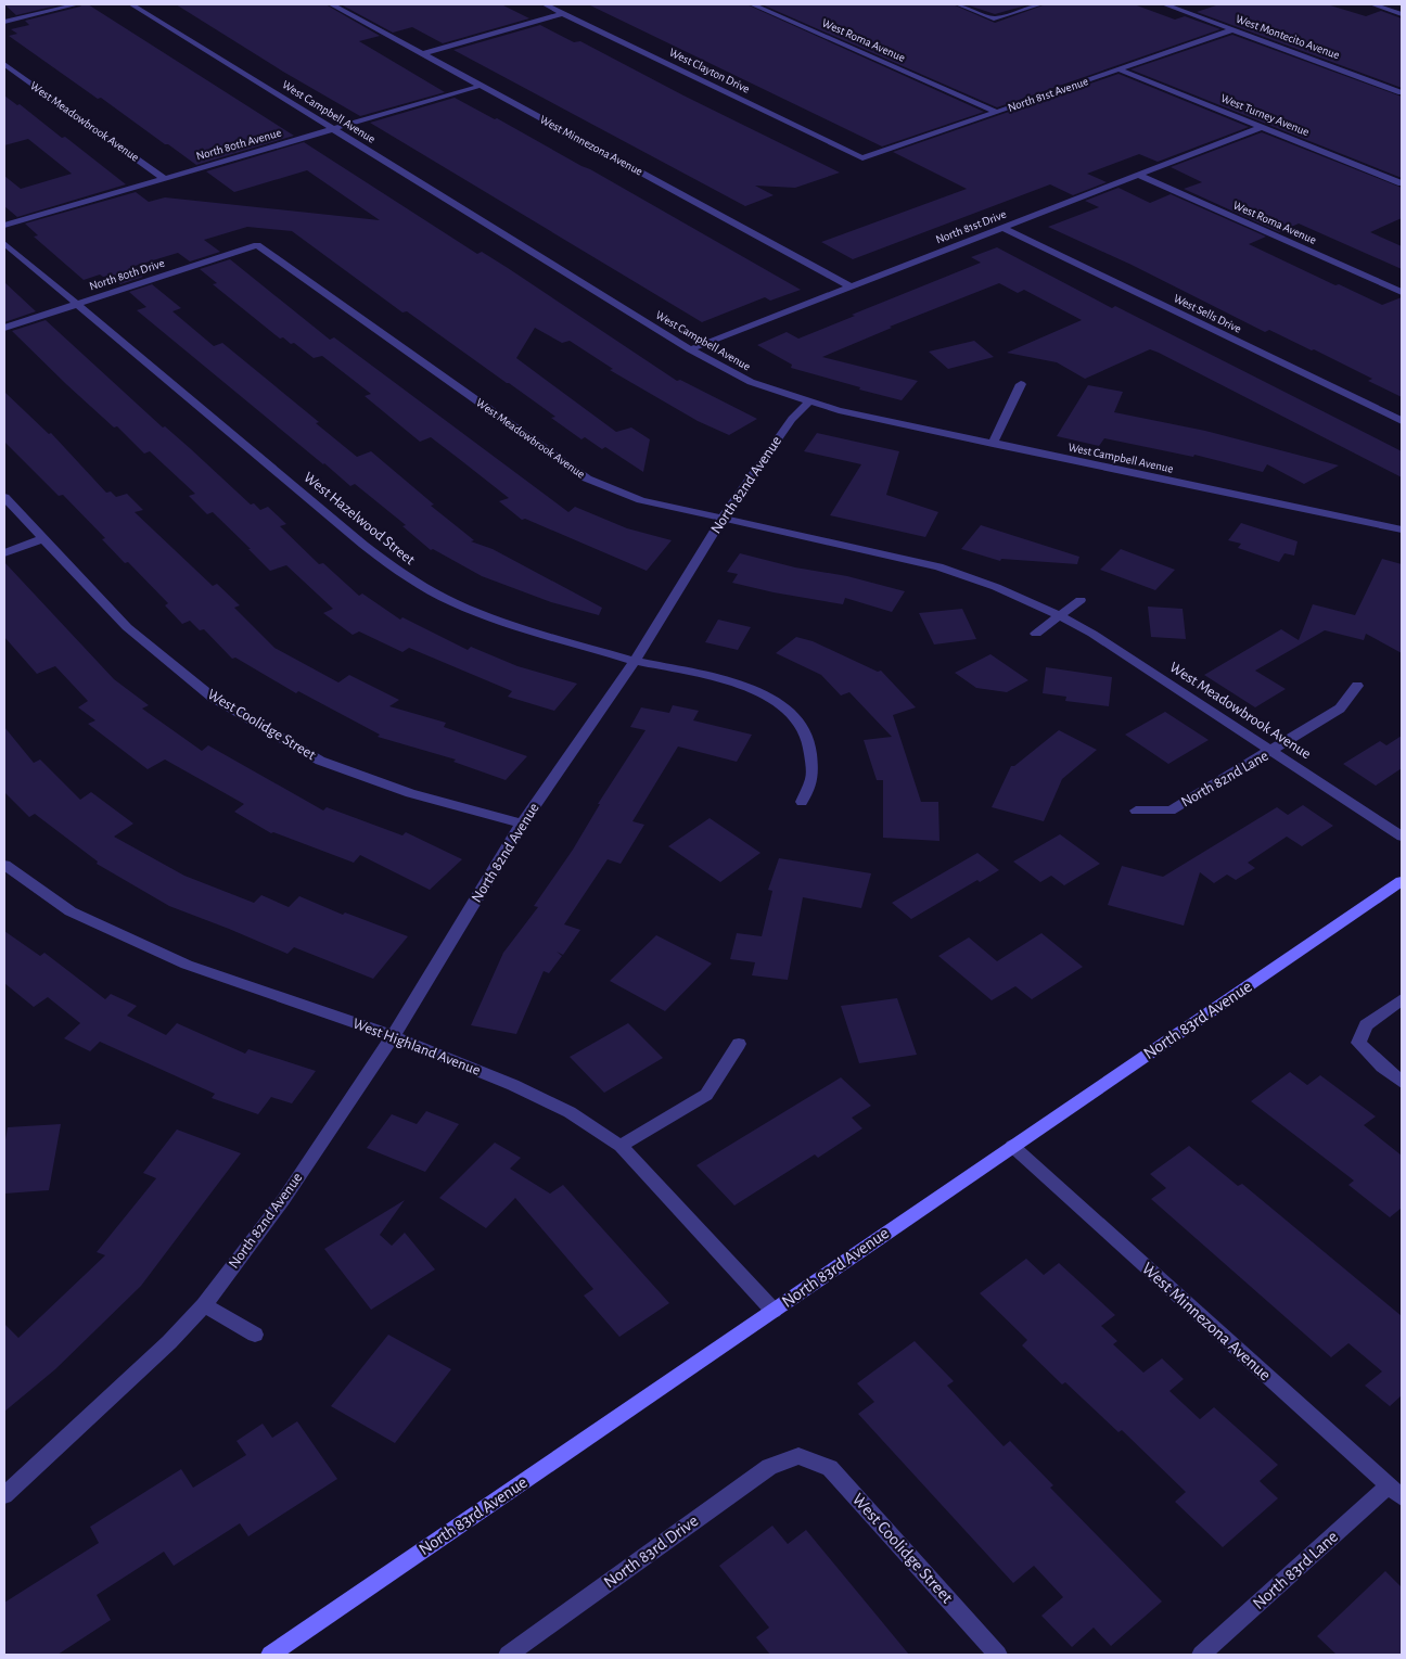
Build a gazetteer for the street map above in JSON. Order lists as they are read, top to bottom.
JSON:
{
  "streets": {
    "main road": ["North 83rd Avenue"],
    "street": [
      "West Montecito Avenue",
      "West Roma Avenue",
      "West Clayton Drive",
      "North 81st Avenue",
      "West Campbell Avenue",
      "West Turney Avenue",
      "West Meadowbrook Avenue",
      "North 80th Avenue",
      "West Minnezona Avenue",
      "North 81st Drive",
      "North 80th Drive",
      "West Sells Drive",
      "North 82nd Avenue",
      "West Hazelwood Street",
      "West Coolidge Street",
      "North 82nd Lane",
      "West Highland Avenue",
      "North 83rd Drive",
      "North 83rd Lane"
    ]
  },
  "crossings": [
    ["West Montecito Avenue", "North 81st Avenue"],
    ["West Roma Avenue", "North 81st Avenue"],
    ["West Roma Avenue", "North 81st Drive"],
    ["West Clayton Drive", "North 81st Avenue"],
    ["North 81st Avenue", "West Turney Avenue"],
    ["West Campbell Avenue", "North 80th Avenue"],
    ["West Campbell Avenue", "North 81st Drive"],
    ["West Campbell Avenue", "North 82nd Avenue"],
    ["West Turney Avenue", "North 81st Drive"],
    ["West Meadowbrook Avenue", "North 80th Avenue"],
    ["West Meadowbrook Avenue", "North 80th Drive"],
    ["West Meadowbrook Avenue", "North 82nd Avenue"],
    ["West Meadowbrook Avenue", "North 82nd Lane"],
    ["North 80th Avenue", "West Minnezona Avenue"],
    ["West Minnezona Avenue", "North 81st Drive"],
    ["West Minnezona Avenue", "North 83rd Avenue"],
    ["West Minnezona Avenue", "North 83rd Lane"],
    ["North 81st Drive", "West Sells Drive"],
    ["North 80th Drive", "West Hazelwood Street"],
    ["North 82nd Avenue", "West Hazelwood Street"],
    ["North 82nd Avenue", "West Coolidge Street"],
    ["North 82nd Avenue", "West Highland Avenue"],
    ["West Coolidge Street", "North 83rd Drive"],
    ["North 83rd Avenue", "West Highland Avenue"]
  ]
}
